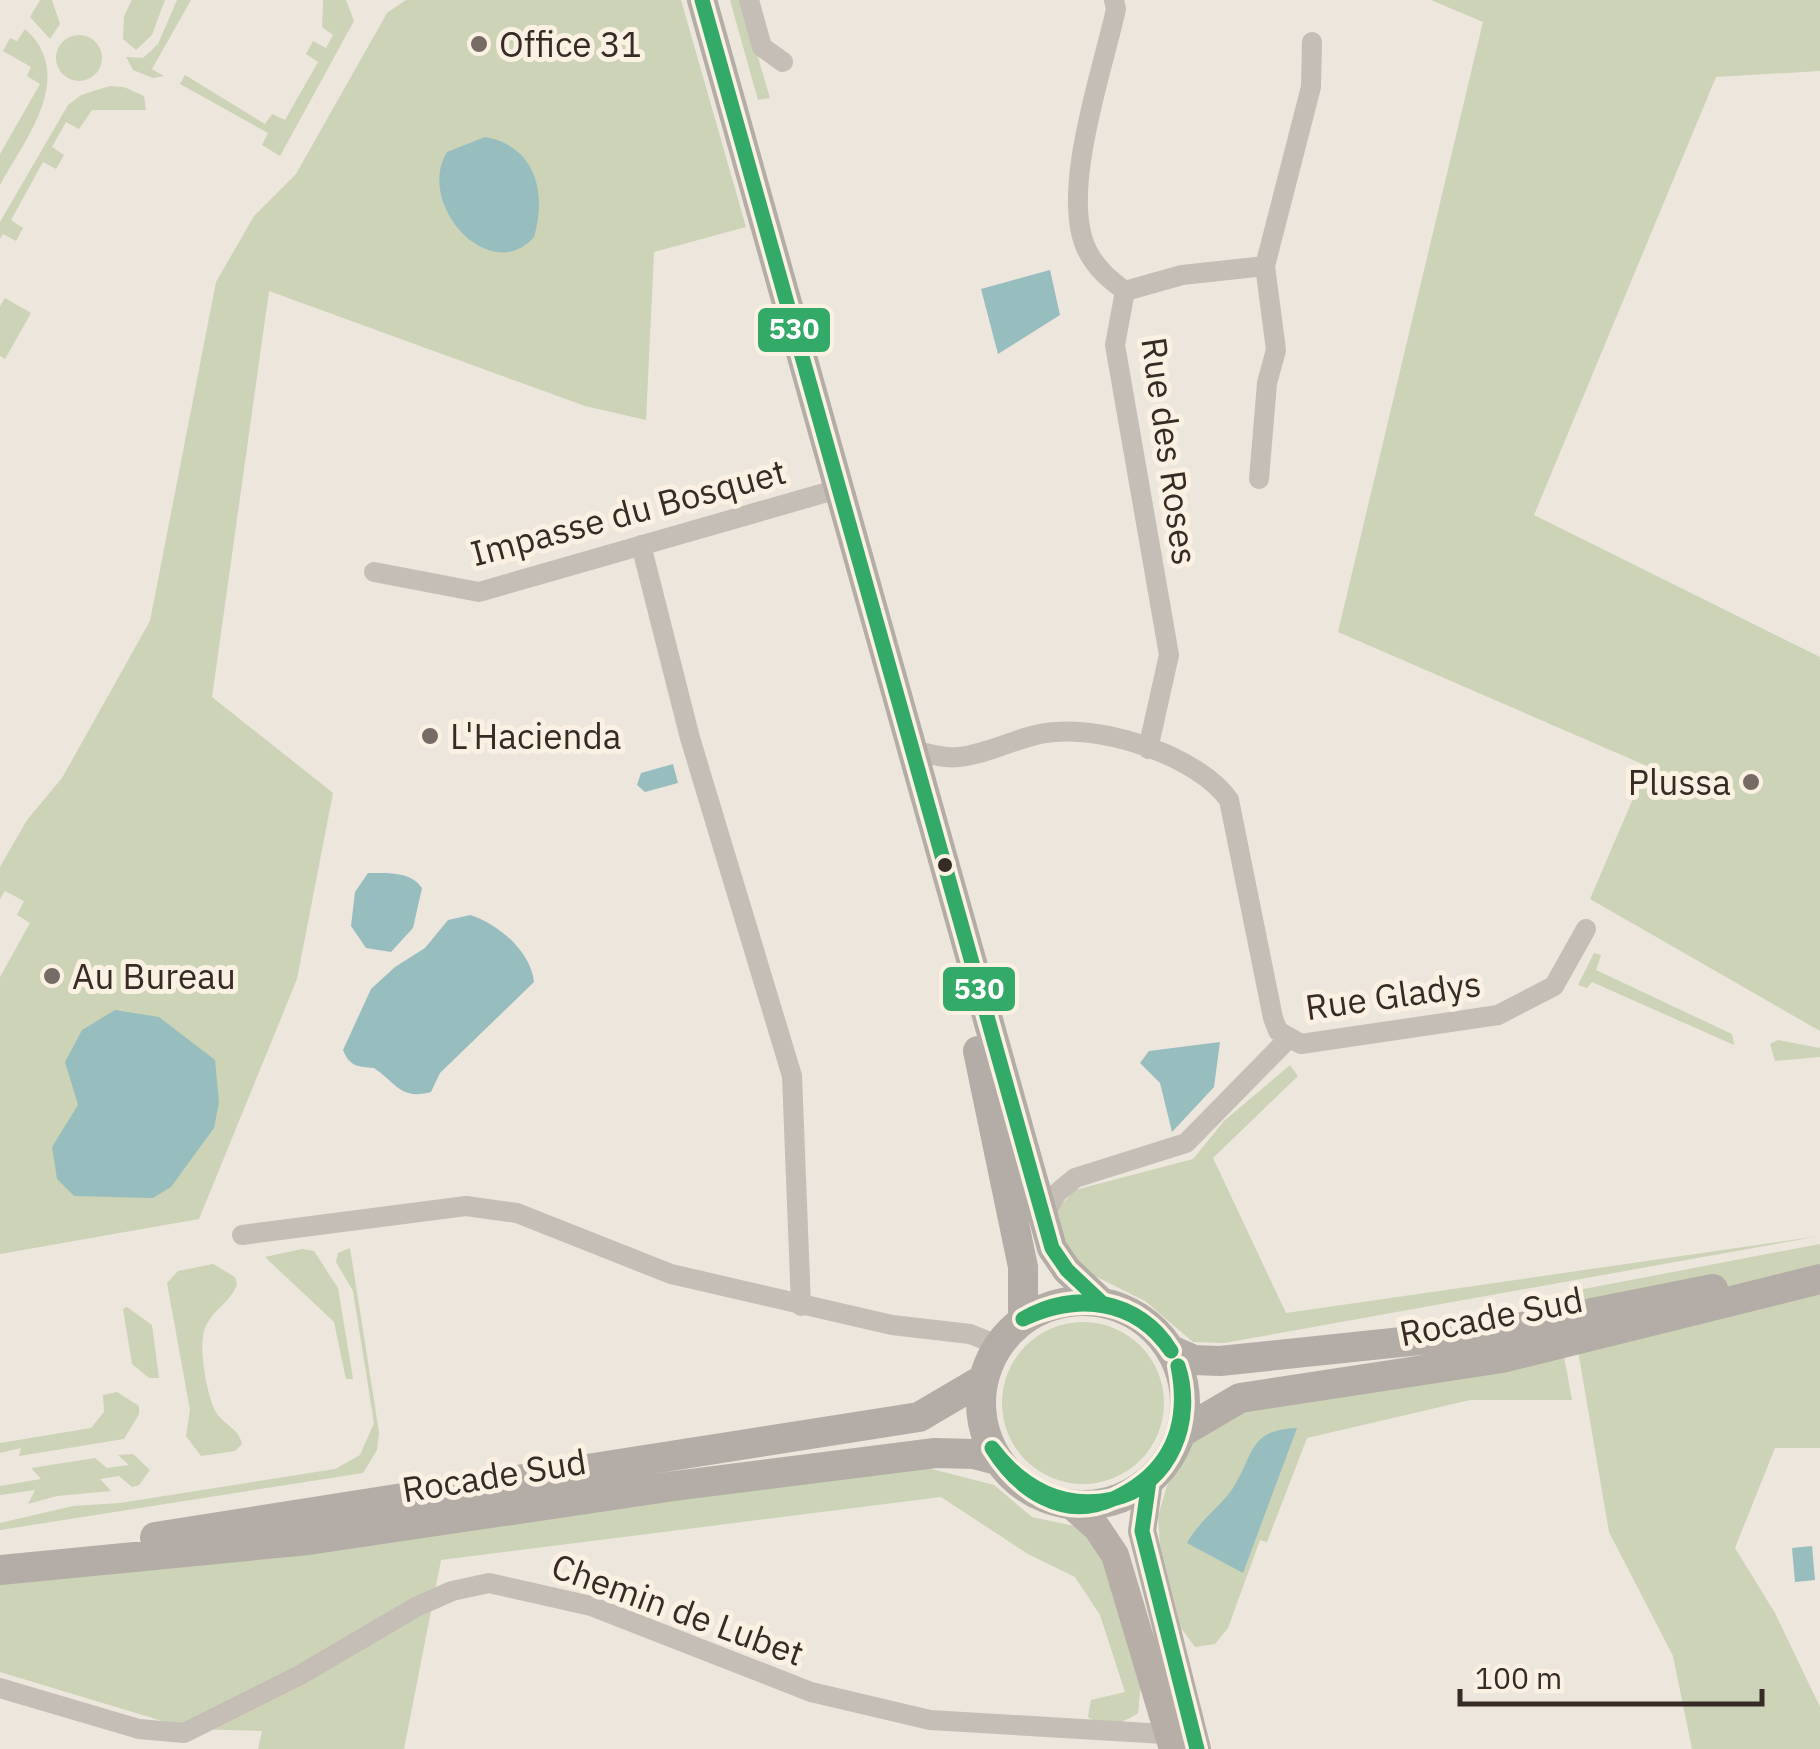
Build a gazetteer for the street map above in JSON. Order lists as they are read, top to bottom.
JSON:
{
  "streets": {
    "main road": ["Rocade Sud"],
    "street": [
      "Rue des Roses",
      "Impasse du Bosquet",
      "Rue Gladys",
      "Chemin de Lubet"
    ]
  },
  "places": [
    "Office 31",
    "L'Hacienda",
    "Plussa",
    "Au Bureau"
  ],
  "lines": ["transit line 530"],
  "scale_bar": "100 m"
}
